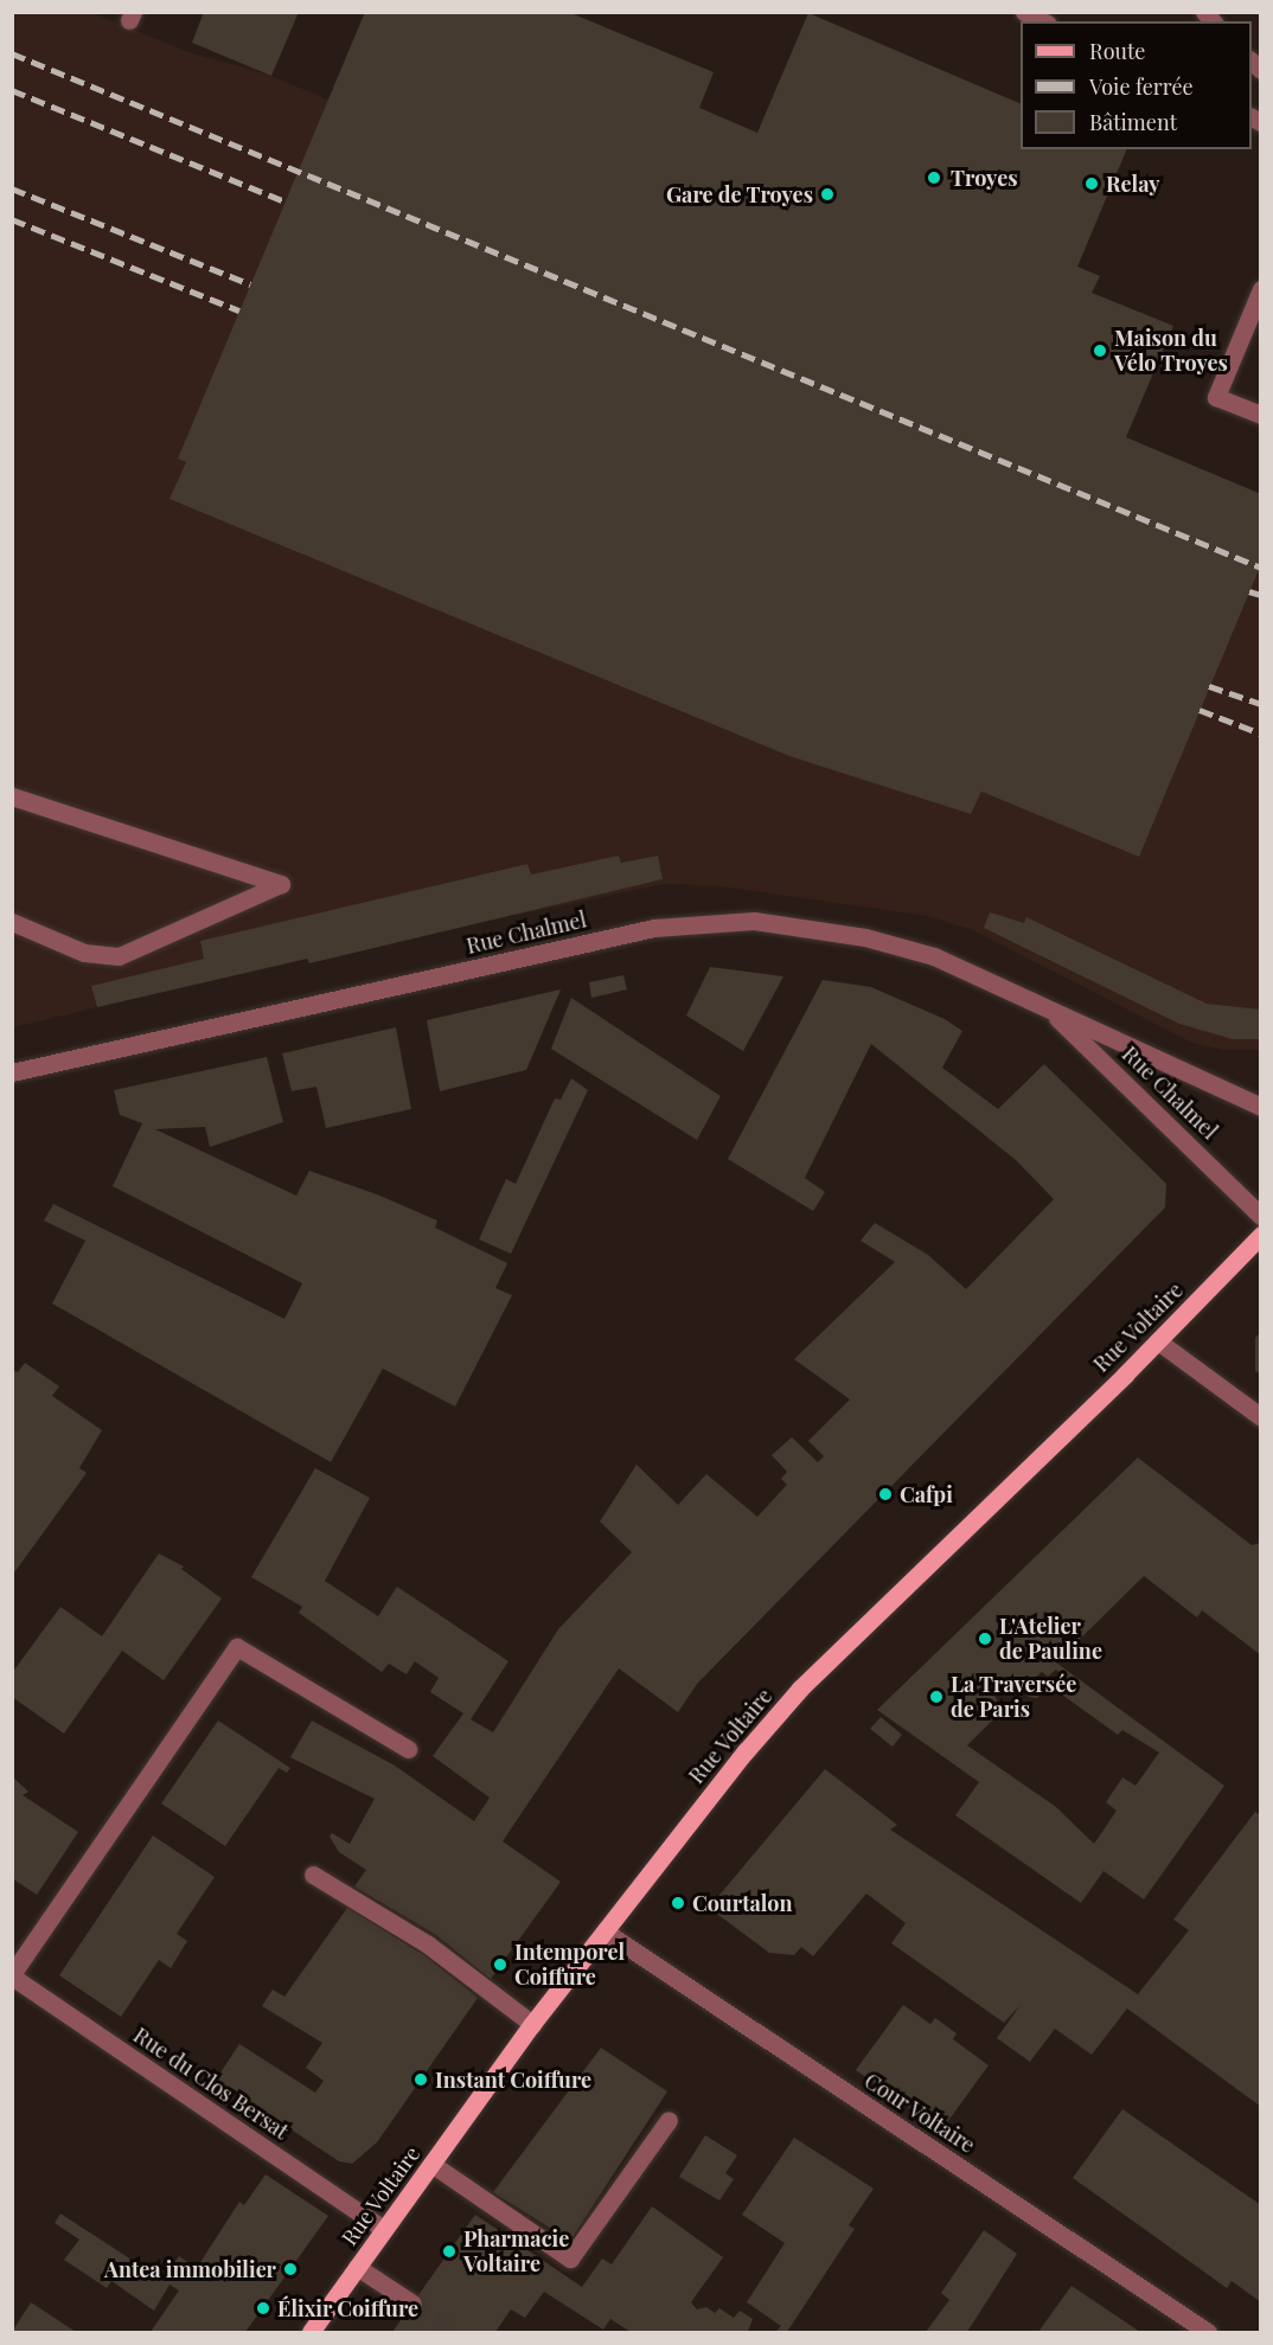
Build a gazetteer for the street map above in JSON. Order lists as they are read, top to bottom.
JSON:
{
  "streets": {
    "main road": ["Rue Voltaire"],
    "street": ["Rue Chalmel", "Rue du Clos Bersat", "Cour Voltaire"]
  },
  "crossings": [
    ["Rue Voltaire", "Rue du Clos Bersat"],
    ["Rue Voltaire", "Cour Voltaire"]
  ],
  "places": [
    "Troyes",
    "Relay",
    "Gare de Troyes",
    "Maison du Vélo Troyes",
    "Cafpi",
    "L'Atelier de Pauline",
    "La Traversée de Paris",
    "Courtalon",
    "Intemporel Coiffure",
    "Instant Coiffure",
    "Pharmacie Voltaire",
    "Antea immobilier",
    "Élixir Coiffure"
  ],
  "legend": ["Route", "Voie ferrée", "Bâtiment"]
}
